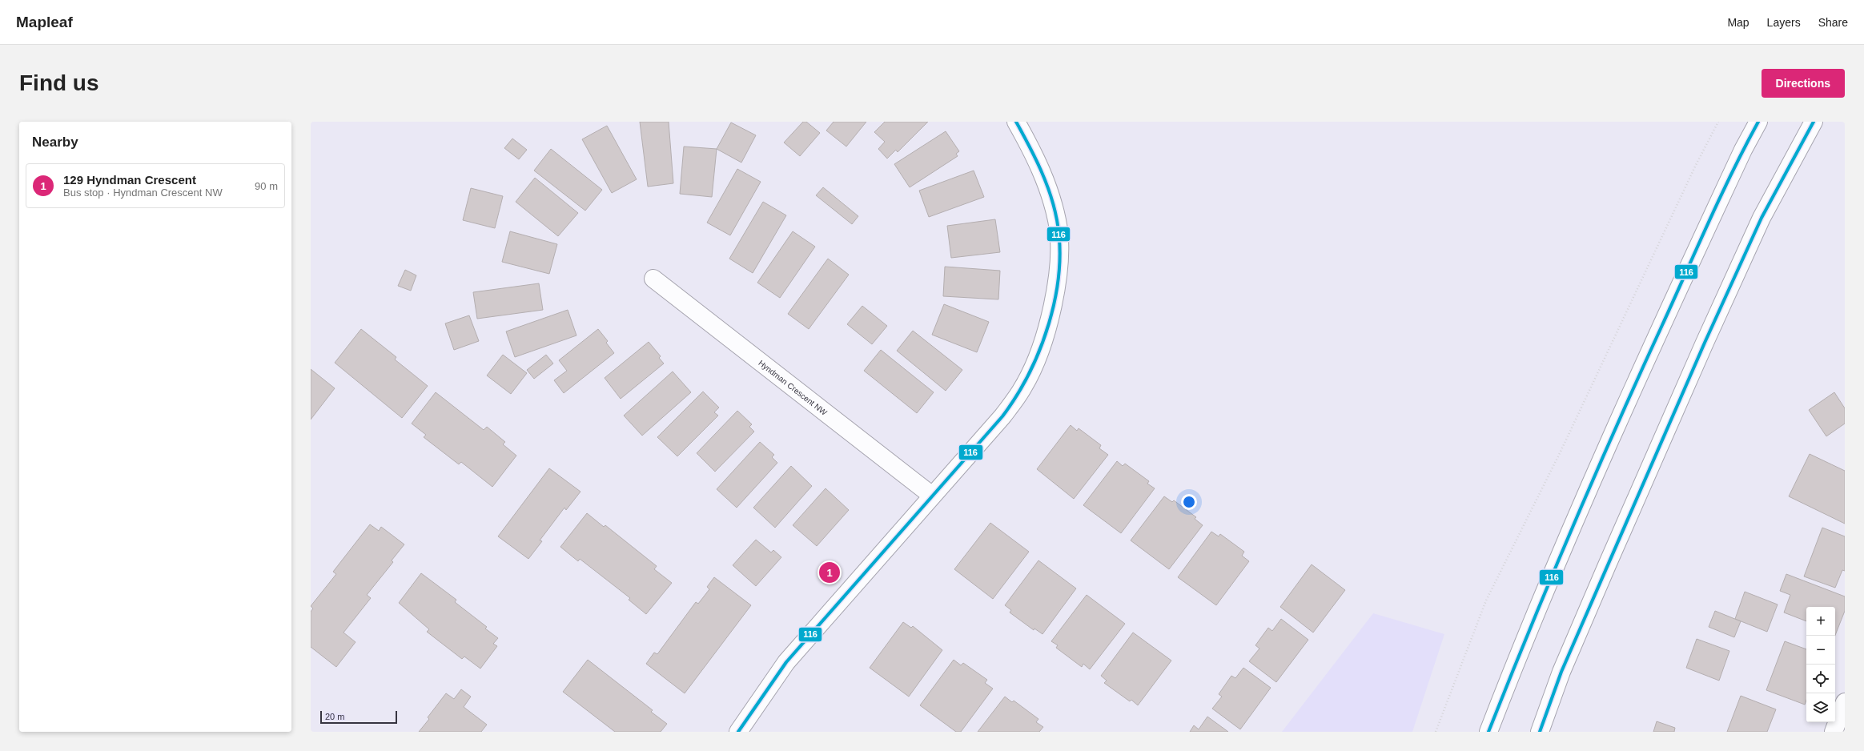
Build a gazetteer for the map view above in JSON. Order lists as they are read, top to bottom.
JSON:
{
  "streets": {
    "main road": ["Hyndman Crescent NW"]
  },
  "lines": ["transit line 116"],
  "scale_bar": "20 m",
  "page": {
    "header": "Mapleaf",
    "nav": ["Map", "Layers", "Share"],
    "buttons": "Directions",
    "title": "Find us",
    "heading": "Nearby",
    "list": [
      {
        "mark": "1",
        "name": "129 Hyndman Crescent",
        "note": "Bus stop · Hyndman Crescent NW",
        "value": "90 m"
      }
    ],
    "pins": "1",
    "map_buttons": ["+", "−"],
    "scale": "20 m"
  }
}
